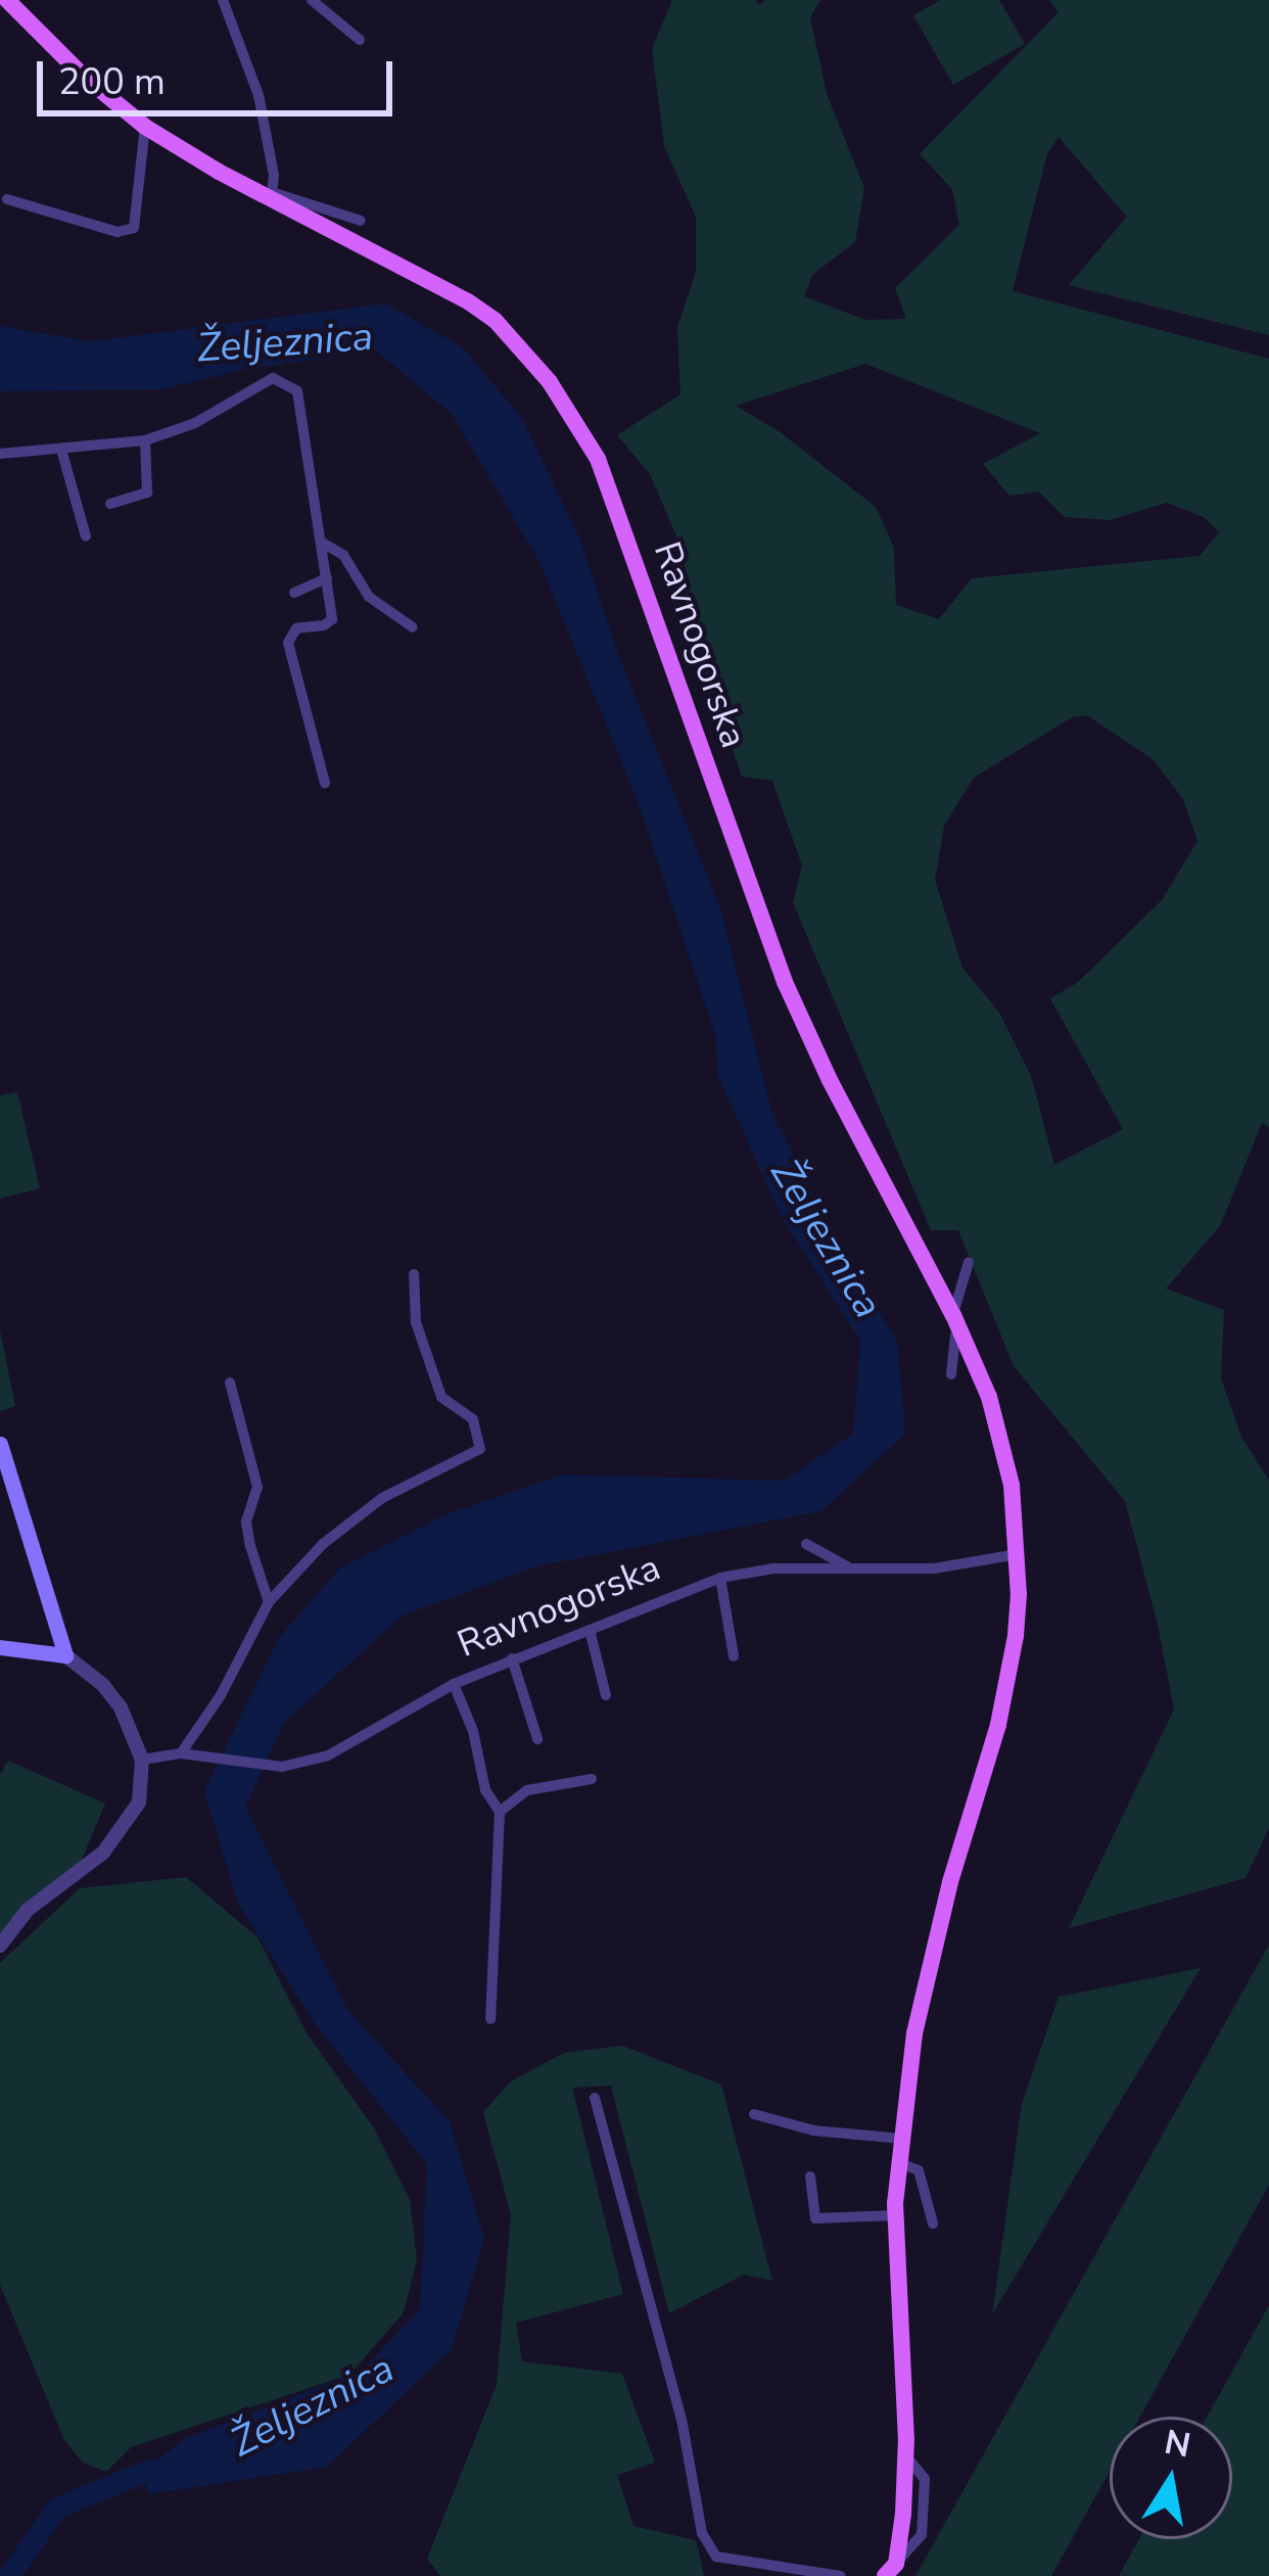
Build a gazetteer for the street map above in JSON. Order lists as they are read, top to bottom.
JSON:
{
  "streets": {
    "main road": ["Ravnogorska"]
  },
  "water": ["Željeznica"],
  "scale_bar": "200 m",
  "north": "top"
}
